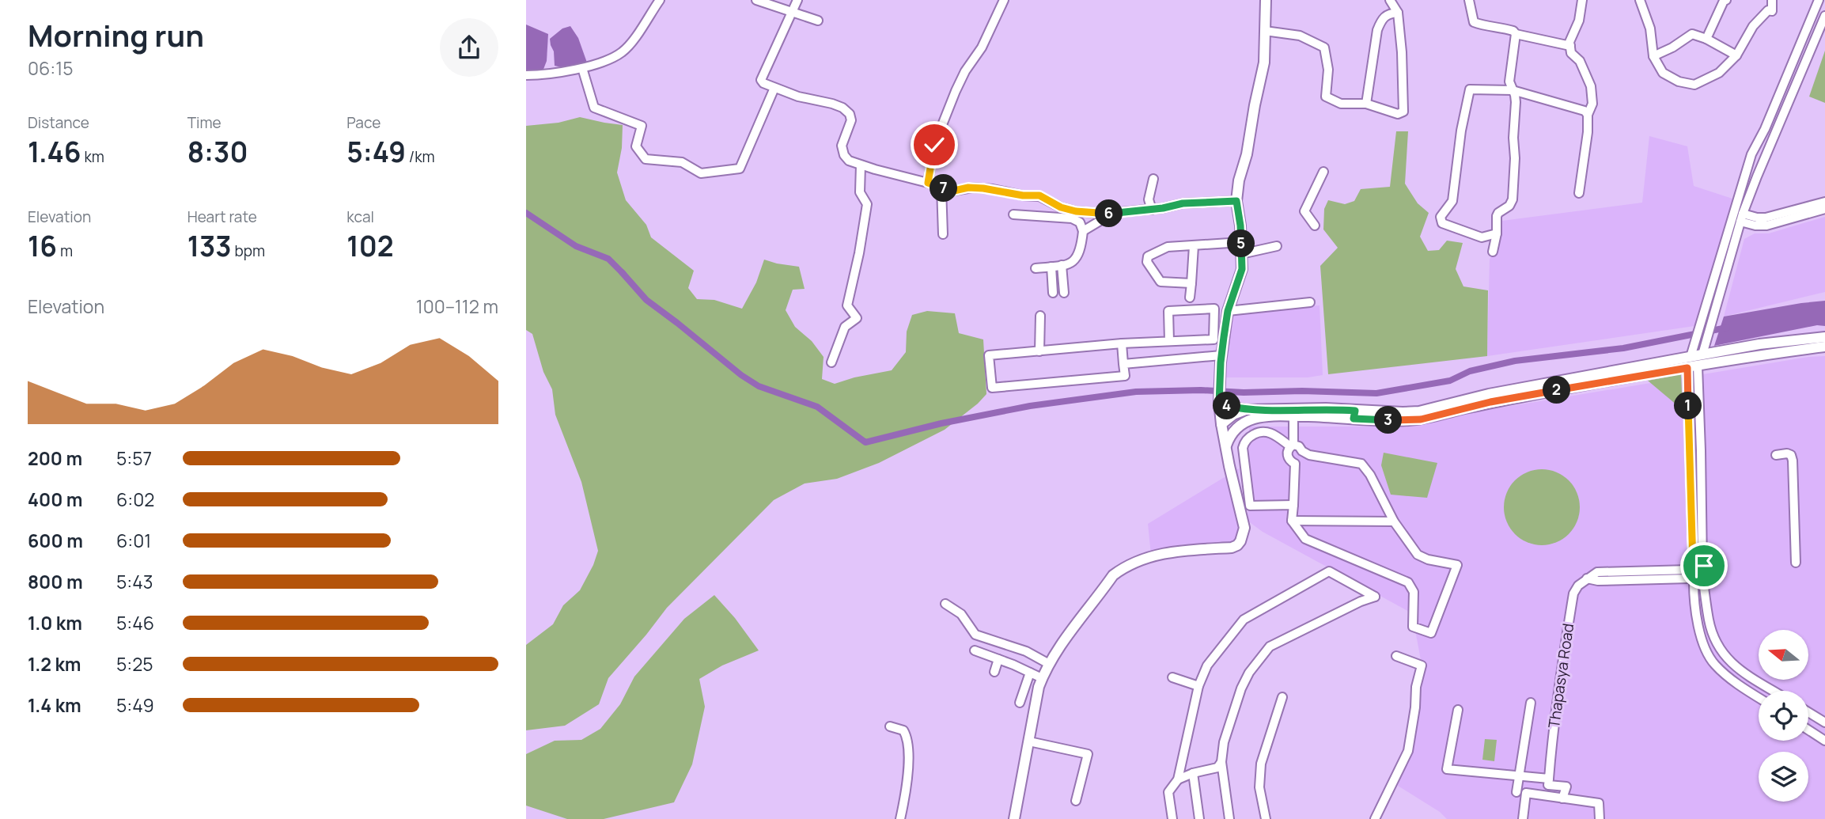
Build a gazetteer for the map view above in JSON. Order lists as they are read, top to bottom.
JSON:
{
  "streets": {
    "street": ["Thapasya Road"]
  },
  "north": "left",
  "page": {
    "heading": ["Morning run", "06:15"],
    "stats": [
      ["Distance", "1.46 km"],
      ["Time", "8:30"],
      ["Pace", "5:49 /km"],
      ["Elevation", "16 m"],
      ["Heart rate", "133 bpm"],
      ["kcal", "102"]
    ],
    "pins": [
      "7",
      "6",
      "5",
      "2",
      "1",
      "4",
      "3"
    ],
    "chart": ["Elevation", "100–112 m"],
    "list": [
      {
        "name": "200 m",
        "note": "5:57"
      },
      {
        "name": "400 m",
        "note": "6:02"
      },
      {
        "name": "600 m",
        "note": "6:01"
      },
      {
        "name": "800 m",
        "note": "5:43"
      },
      {
        "name": "1.0 km",
        "note": "5:46"
      },
      {
        "name": "1.2 km",
        "note": "5:25"
      },
      {
        "name": "1.4 km",
        "note": "5:49"
      }
    ]
  }
}
